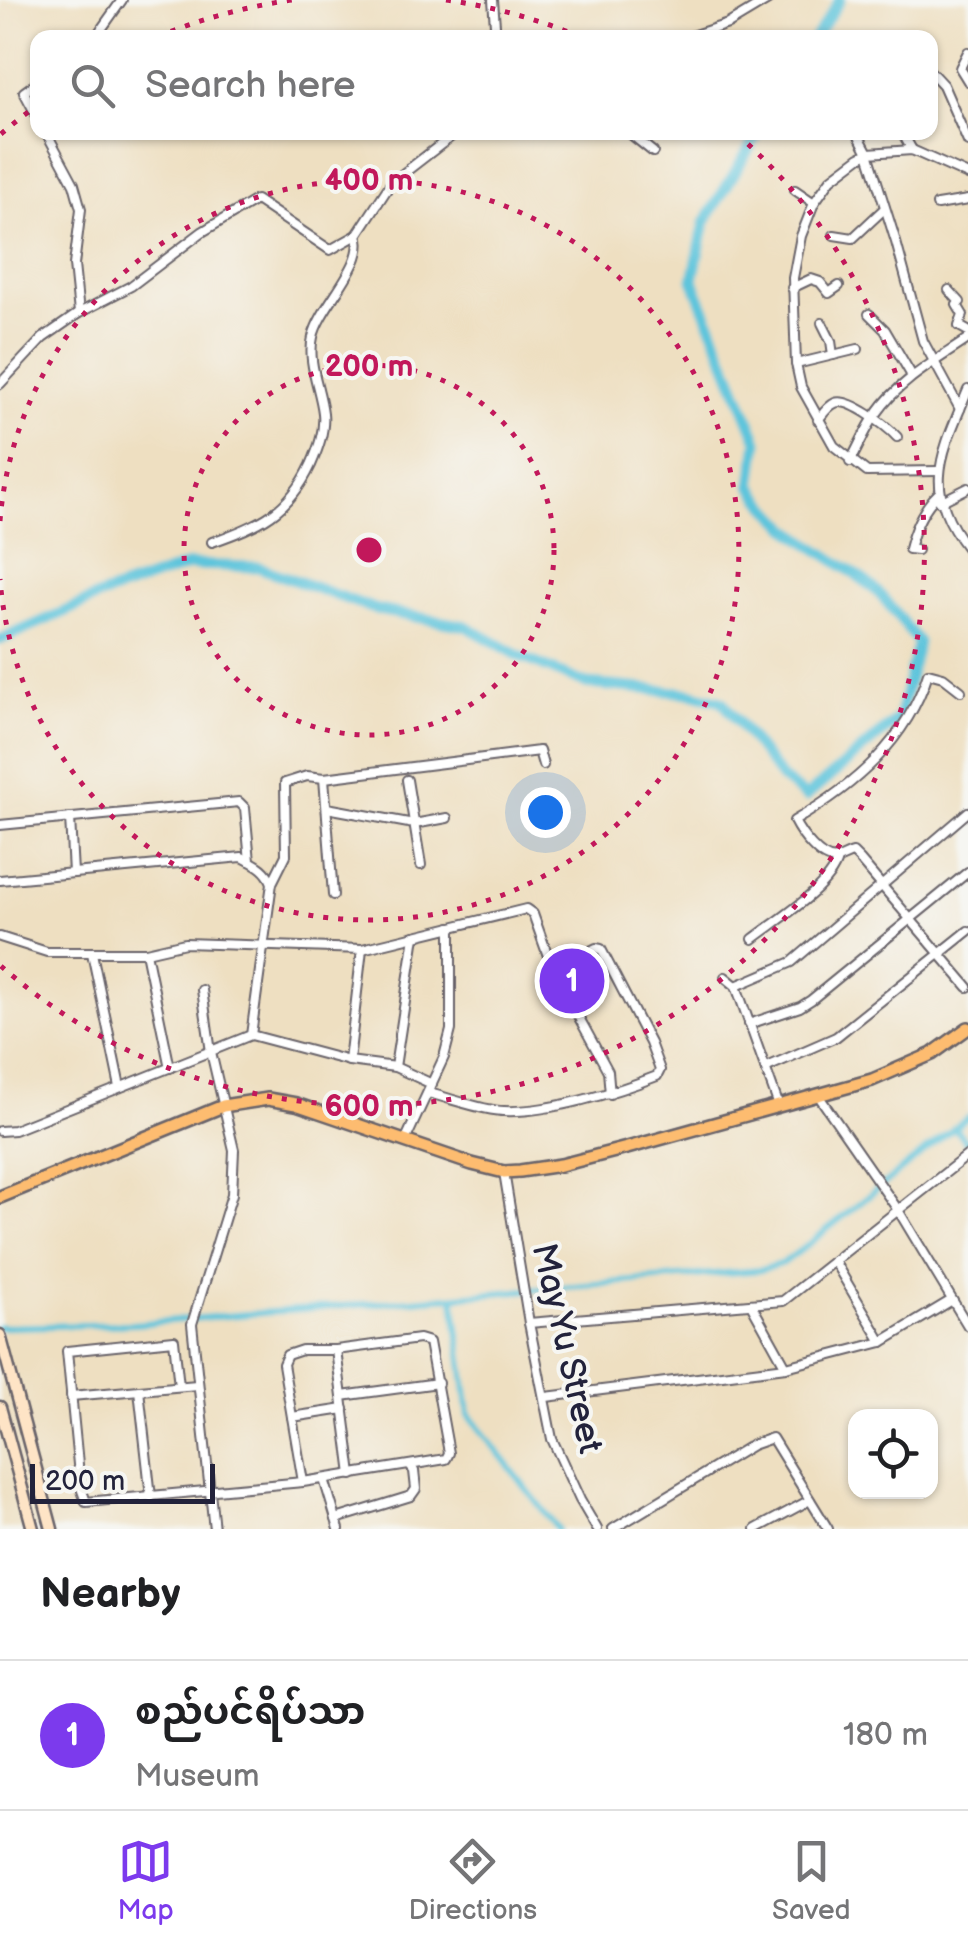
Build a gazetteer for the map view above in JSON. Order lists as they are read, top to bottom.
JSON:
{
  "streets": {
    "street": ["May Yu Street"]
  },
  "scale_bar": "200 m",
  "page": {
    "search": "Search here",
    "pins": "1",
    "scale": "200 m",
    "heading": "Nearby",
    "list": [
      {
        "mark": "1",
        "name": "စည်ပင်ရိပ်သာ",
        "note": "Museum",
        "value": "180 m"
      }
    ],
    "nav": ["Map", "Directions", "Saved"]
  },
  "rings": ["400 m", "200 m", "600 m"]
}
